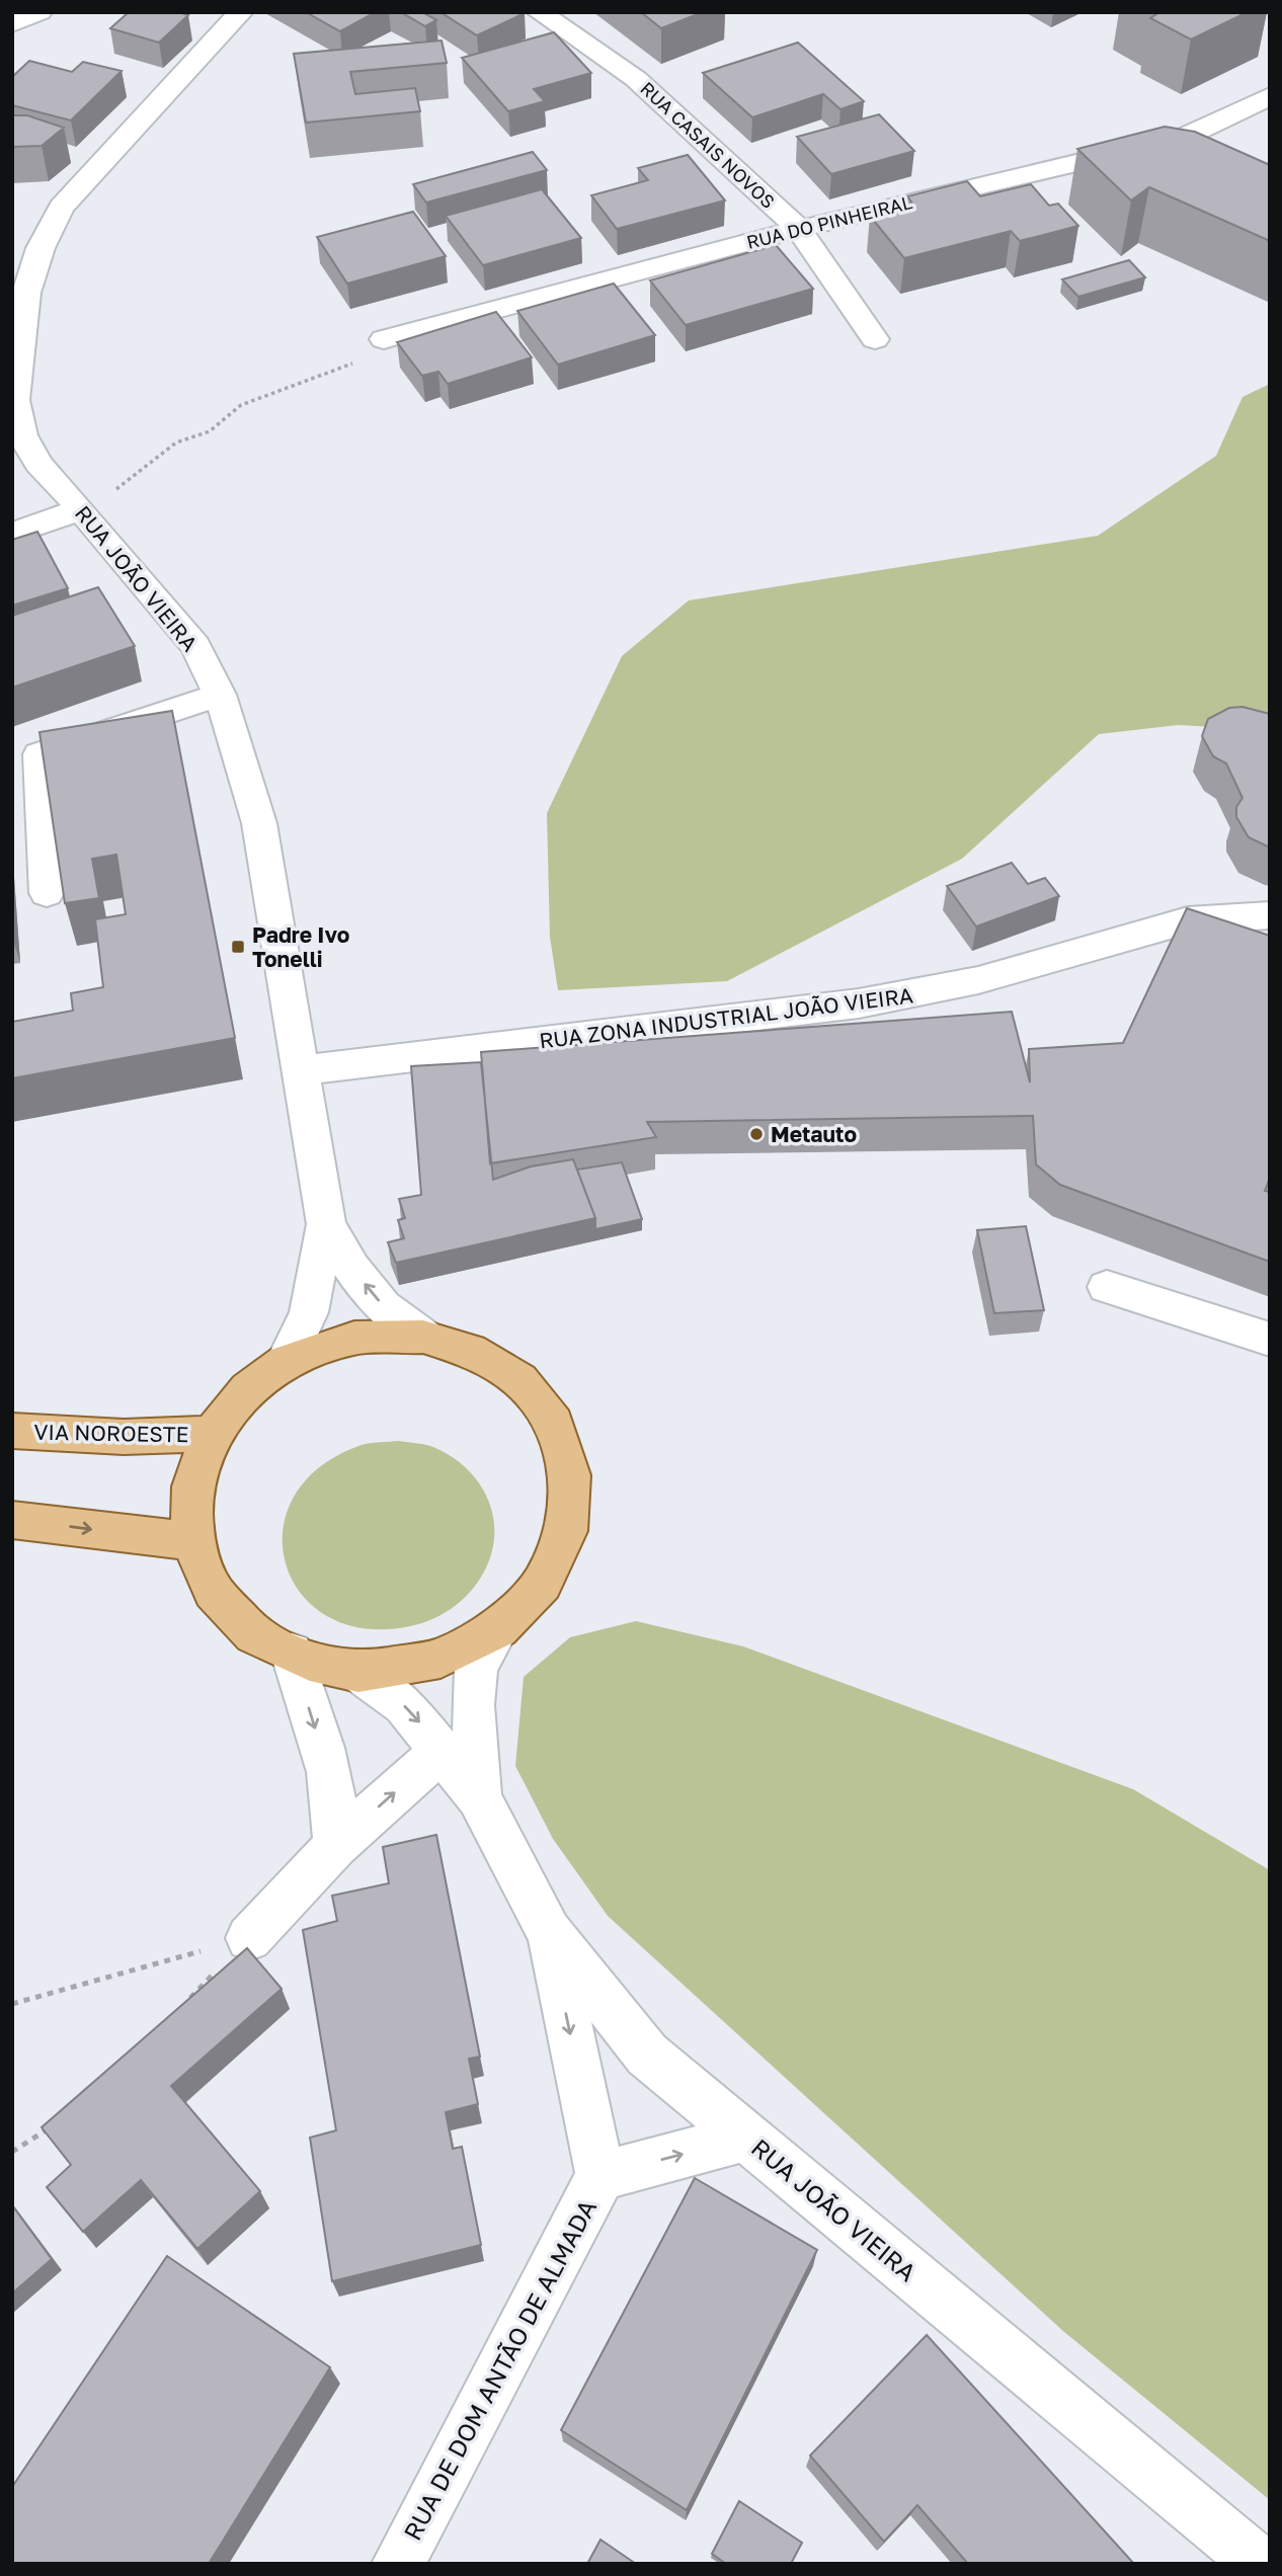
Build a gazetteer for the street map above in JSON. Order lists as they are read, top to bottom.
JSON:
{
  "streets": {
    "main road": ["VIA NOROESTE"],
    "street": [
      "RUA CASAIS NOVOS",
      "RUA DO PINHEIRAL",
      "RUA JOÃO VIEIRA",
      "RUA ZONA INDUSTRIAL JOÃO VIEIRA",
      "RUA DE DOM ANTÃO DE ALMADA"
    ]
  },
  "crossings": [
    ["RUA CASAIS NOVOS", "RUA DO PINHEIRAL"],
    ["RUA JOÃO VIEIRA", "RUA ZONA INDUSTRIAL JOÃO VIEIRA"]
  ],
  "places": {
    "transit": ["Padre Ivo Tonelli"],
    "other": ["Metauto"]
  }
}
